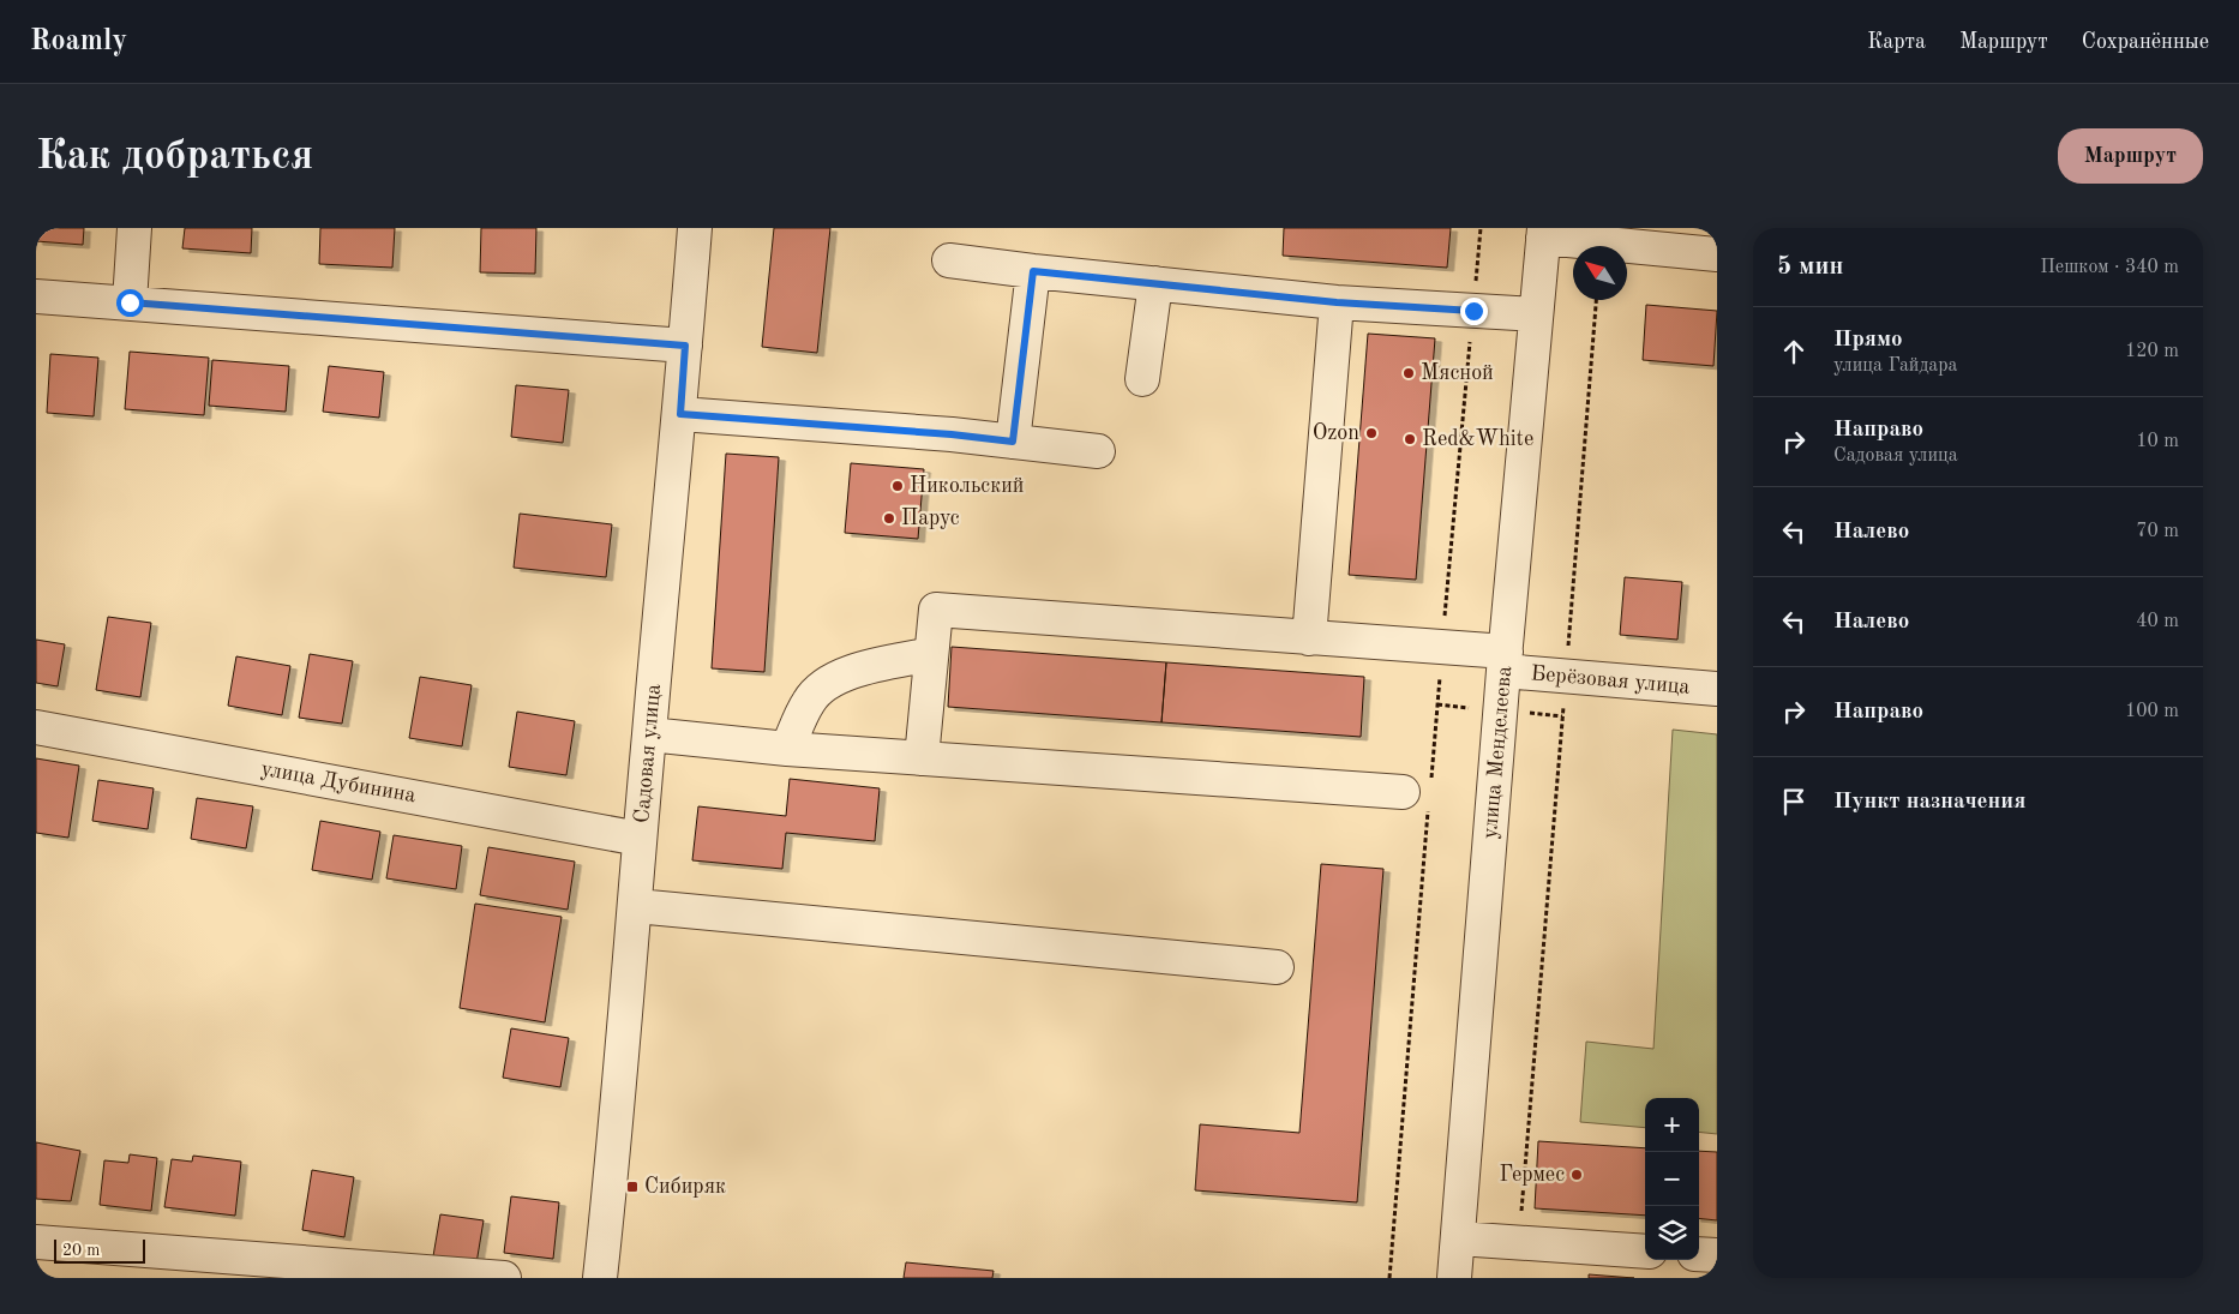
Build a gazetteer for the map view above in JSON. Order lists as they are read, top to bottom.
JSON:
{
  "streets": {
    "street": [
      "Берёзовая улица",
      "улица Менделеева",
      "Садовая улица",
      "улица Дубинина"
    ]
  },
  "crossings": [
    ["Берёзовая улица", "улица Менделеева"],
    ["Садовая улица", "улица Дубинина"]
  ],
  "places": {
    "other": [
      "Мясной",
      "Ozon",
      "Red&White",
      "Никольский",
      "Парус",
      "Гермес"
    ],
    "transit": ["Сибиряк"]
  },
  "scale_bar": "20 m",
  "north": "top left",
  "page": {
    "header": "Roamly",
    "nav": ["Карта", "Маршрут", "Сохранённые"],
    "buttons": "Маршрут",
    "title": "Как добраться",
    "heading": ["5 мин", "Пешком · 340 m"],
    "list": [
      ["Прямо", "улица Гайдара", "120 m"],
      ["Направо", "Садовая улица", "10 m"],
      ["Налево", "70 m"],
      ["Налево", "40 m"],
      ["Направо", "100 m"],
      "Пункт назначения"
    ],
    "map_buttons": ["+", "−"],
    "scale": "20 m"
  }
}
